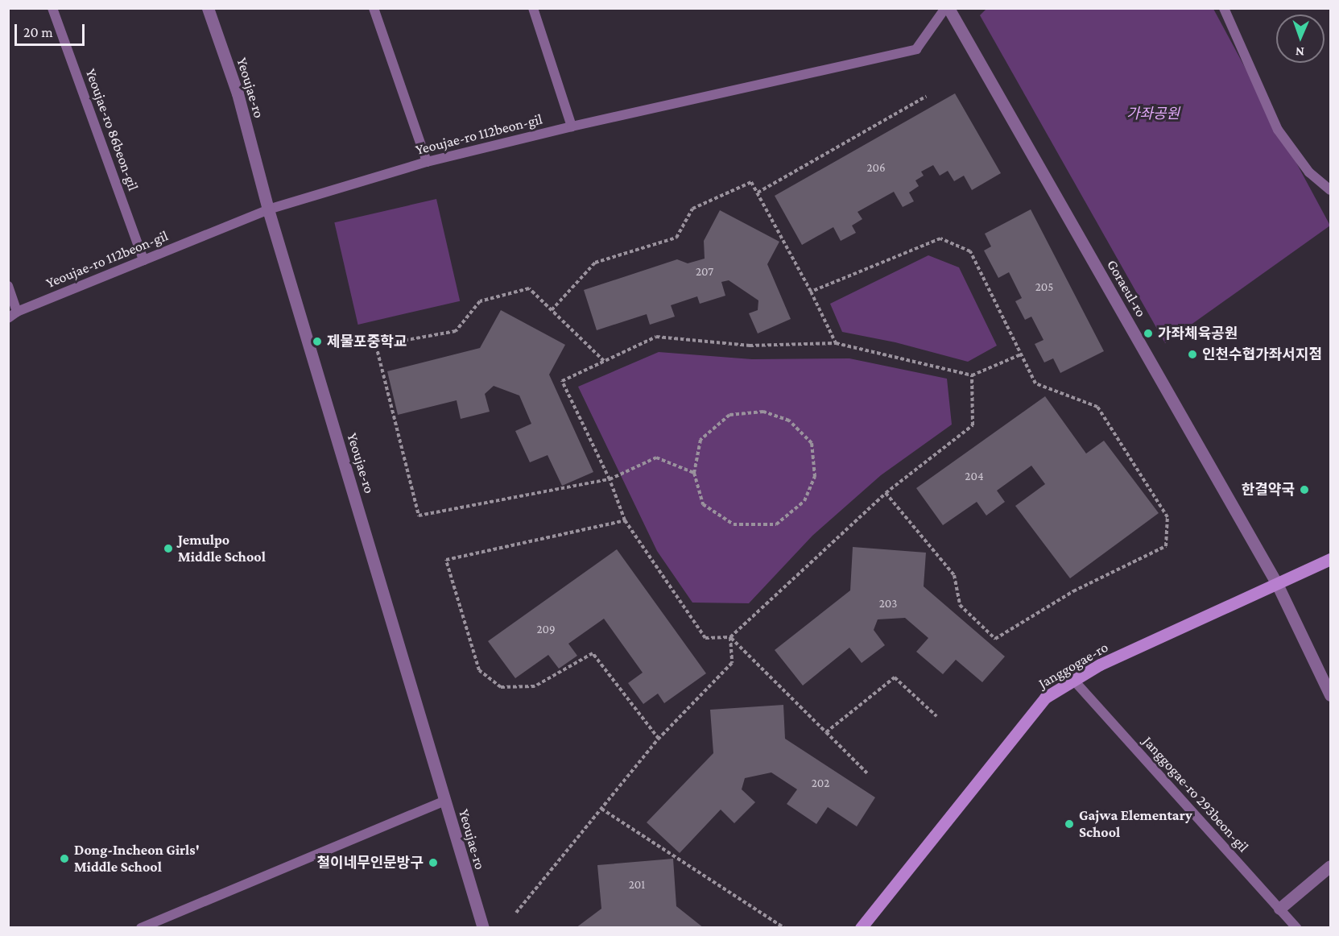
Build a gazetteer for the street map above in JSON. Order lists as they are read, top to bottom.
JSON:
{
  "streets": {
    "main road": ["Janggogae-ro"],
    "street": ["Yeoujae-ro", "Goraeul-ro"],
    "lane": ["Yeoujae-ro 86beon-gil", "Yeoujae-ro 112beon-gil", "Janggogae-ro 293beon-gil"]
  },
  "crossings": [
    ["Yeoujae-ro", "Yeoujae-ro 112beon-gil"],
    ["Yeoujae-ro 86beon-gil", "Yeoujae-ro 112beon-gil"],
    ["Yeoujae-ro 112beon-gil", "Goraeul-ro"],
    ["Goraeul-ro", "Janggogae-ro"],
    ["Janggogae-ro", "Janggogae-ro 293beon-gil"]
  ],
  "parks": ["가좌공원"],
  "places": [
    "가좌체육공원",
    "제물포중학교",
    "인천수협가좌서지점",
    "한결약국",
    "Jemulpo Middle School",
    "Gajwa Elementary School",
    "Dong-Incheon Girls' Middle School",
    "철이네무인문방구"
  ],
  "house_numbers": [
    "206",
    "207",
    "205",
    "204",
    "203",
    "209",
    "202",
    "201"
  ],
  "scale_bar": "20 m",
  "north": "bottom"
}
